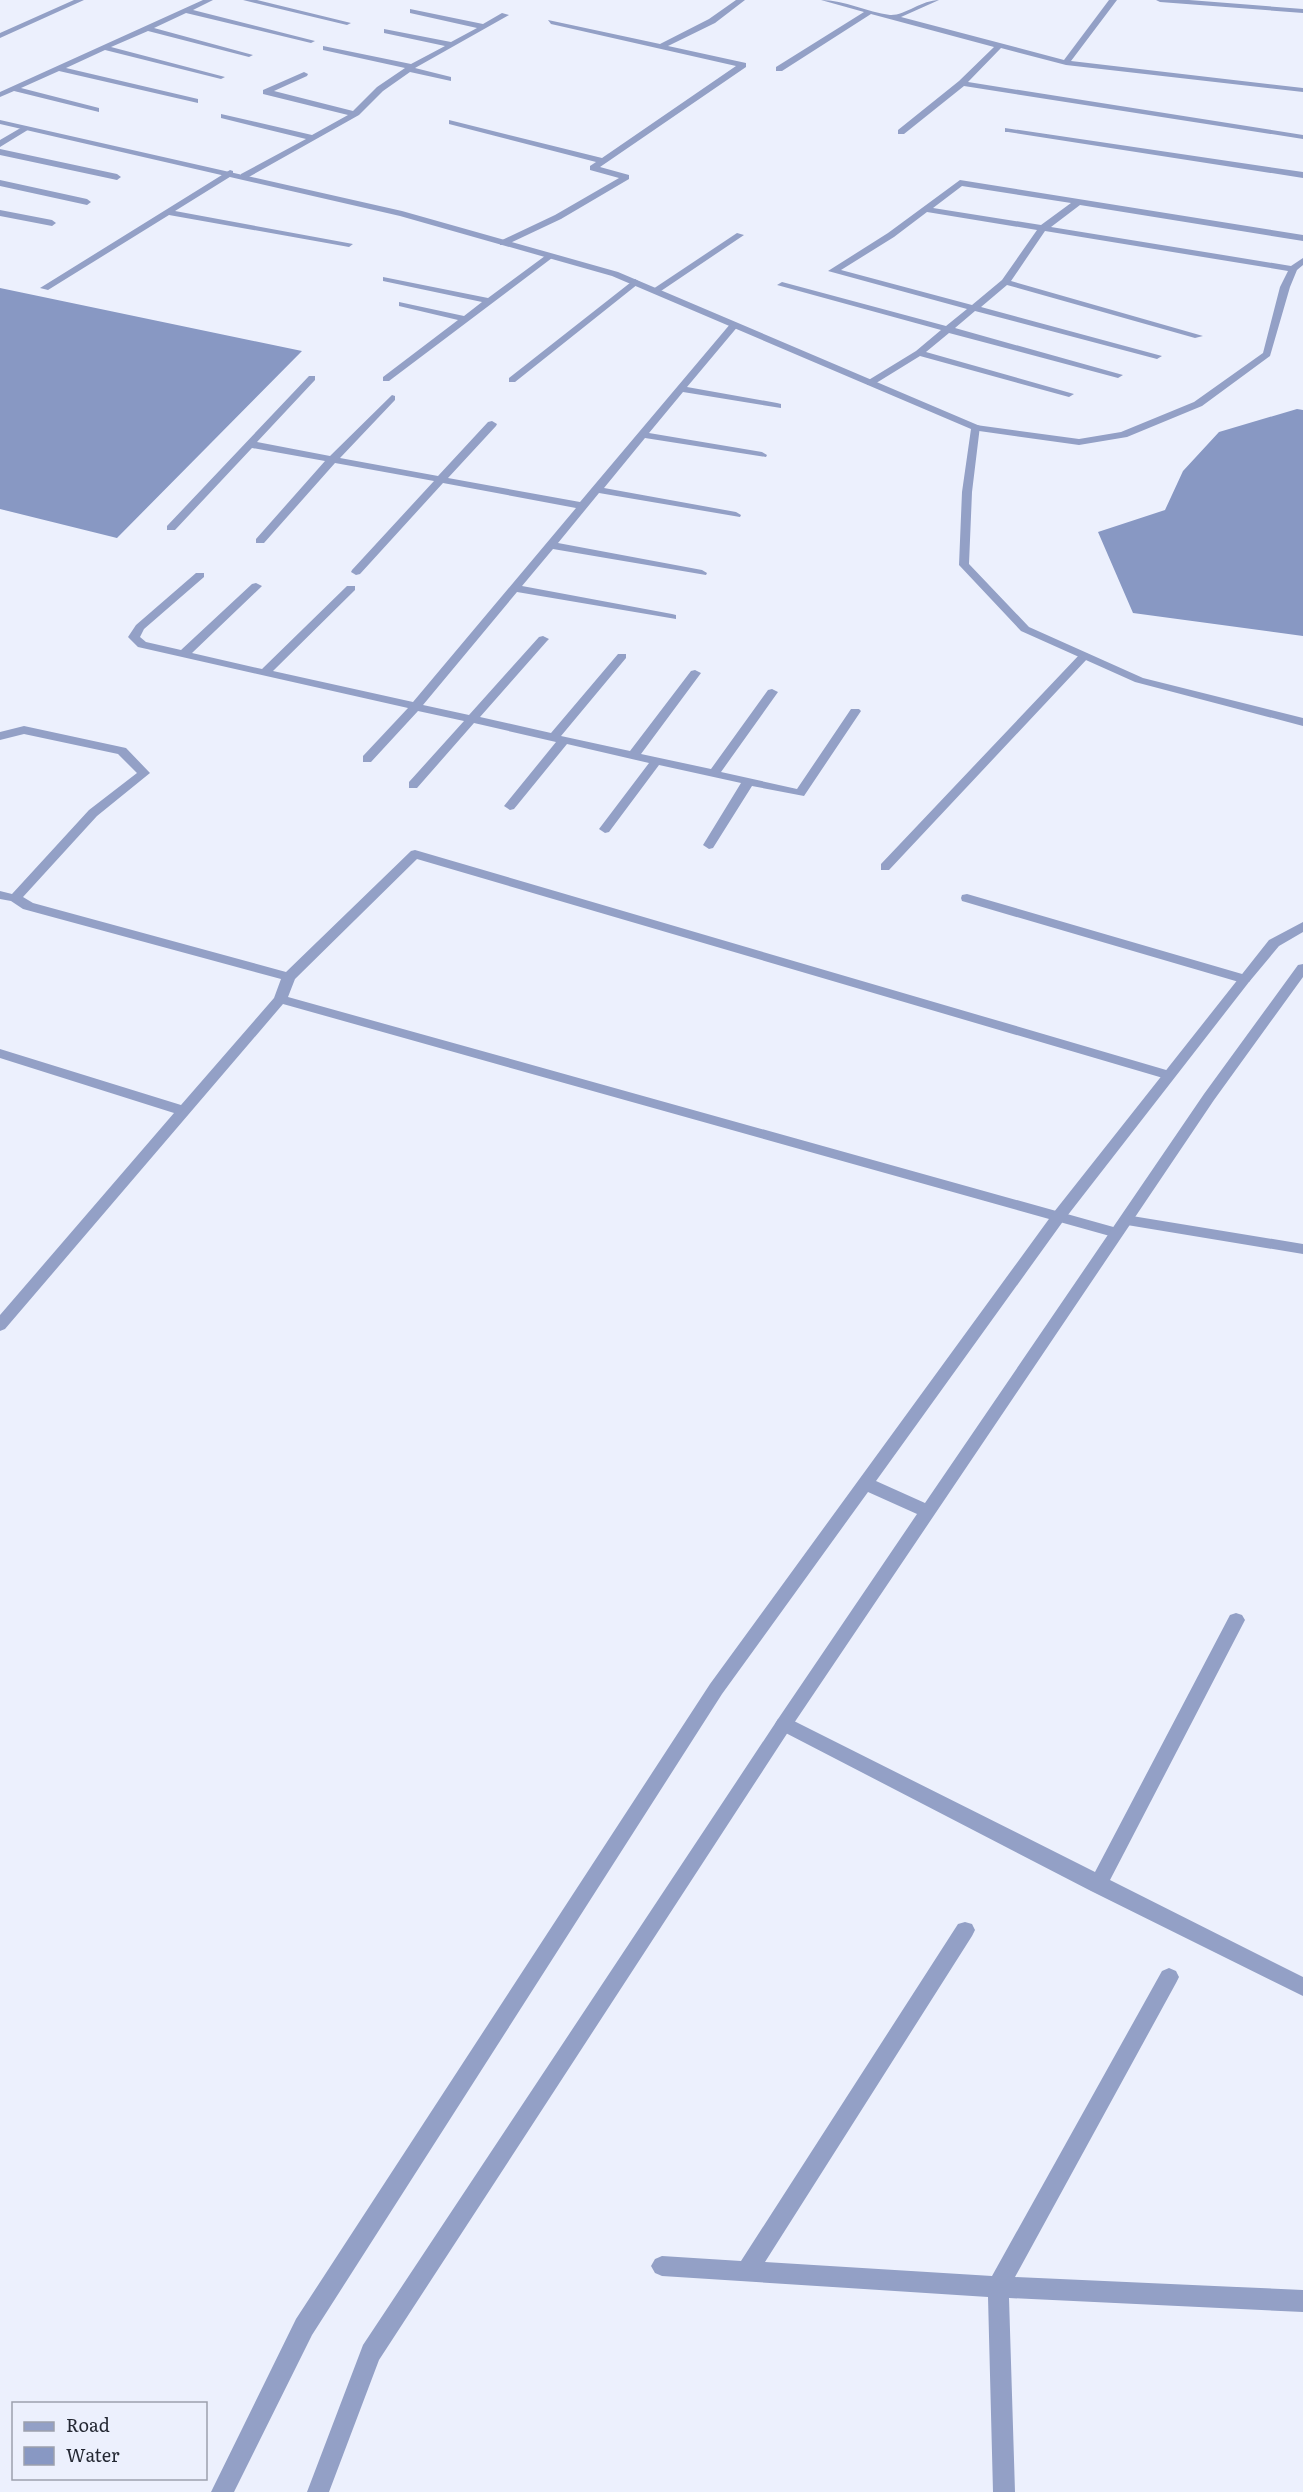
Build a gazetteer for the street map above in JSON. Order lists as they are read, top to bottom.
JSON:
{
  "legend": ["Road", "Water"]
}
